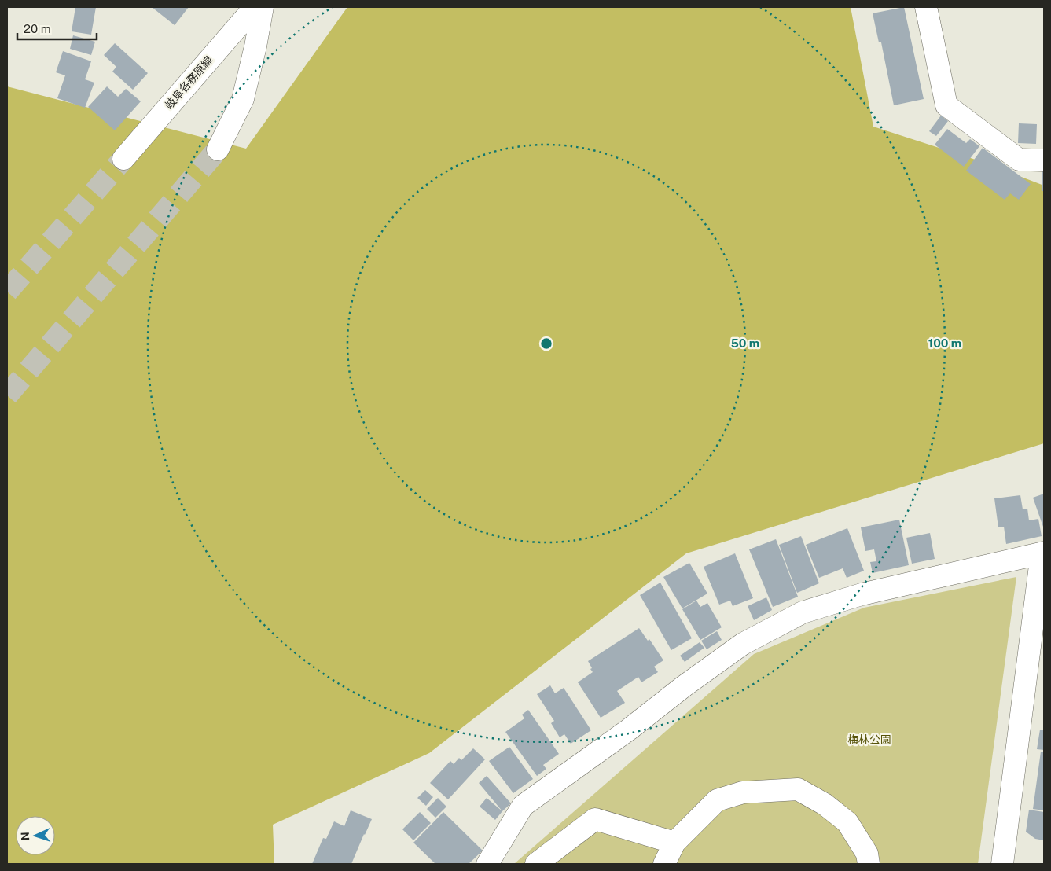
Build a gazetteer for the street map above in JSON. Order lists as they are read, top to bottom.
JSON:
{
  "streets": {
    "street": ["岐阜各務原線"]
  },
  "parks": ["梅林公園"],
  "scale_bar": "20 m",
  "north": "left",
  "rings": ["50 m", "100 m"]
}
